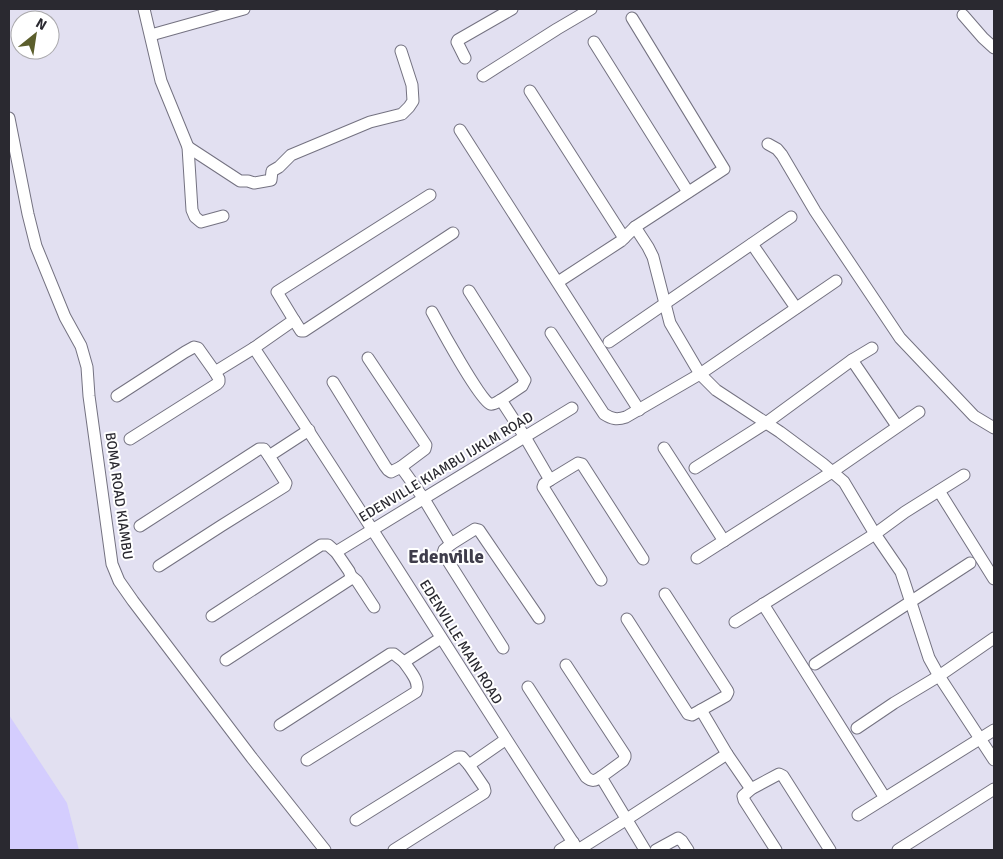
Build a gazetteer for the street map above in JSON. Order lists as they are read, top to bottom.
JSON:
{
  "streets": {
    "street": ["EDENVILLE KIAMBU IJKLM ROAD", "BOMA ROAD KIAMBU", "EDENVILLE MAIN ROAD"]
  },
  "crossings": [
    ["EDENVILLE KIAMBU IJKLM ROAD", "EDENVILLE MAIN ROAD"]
  ],
  "districts": ["Edenville"],
  "north": "top right"
}
